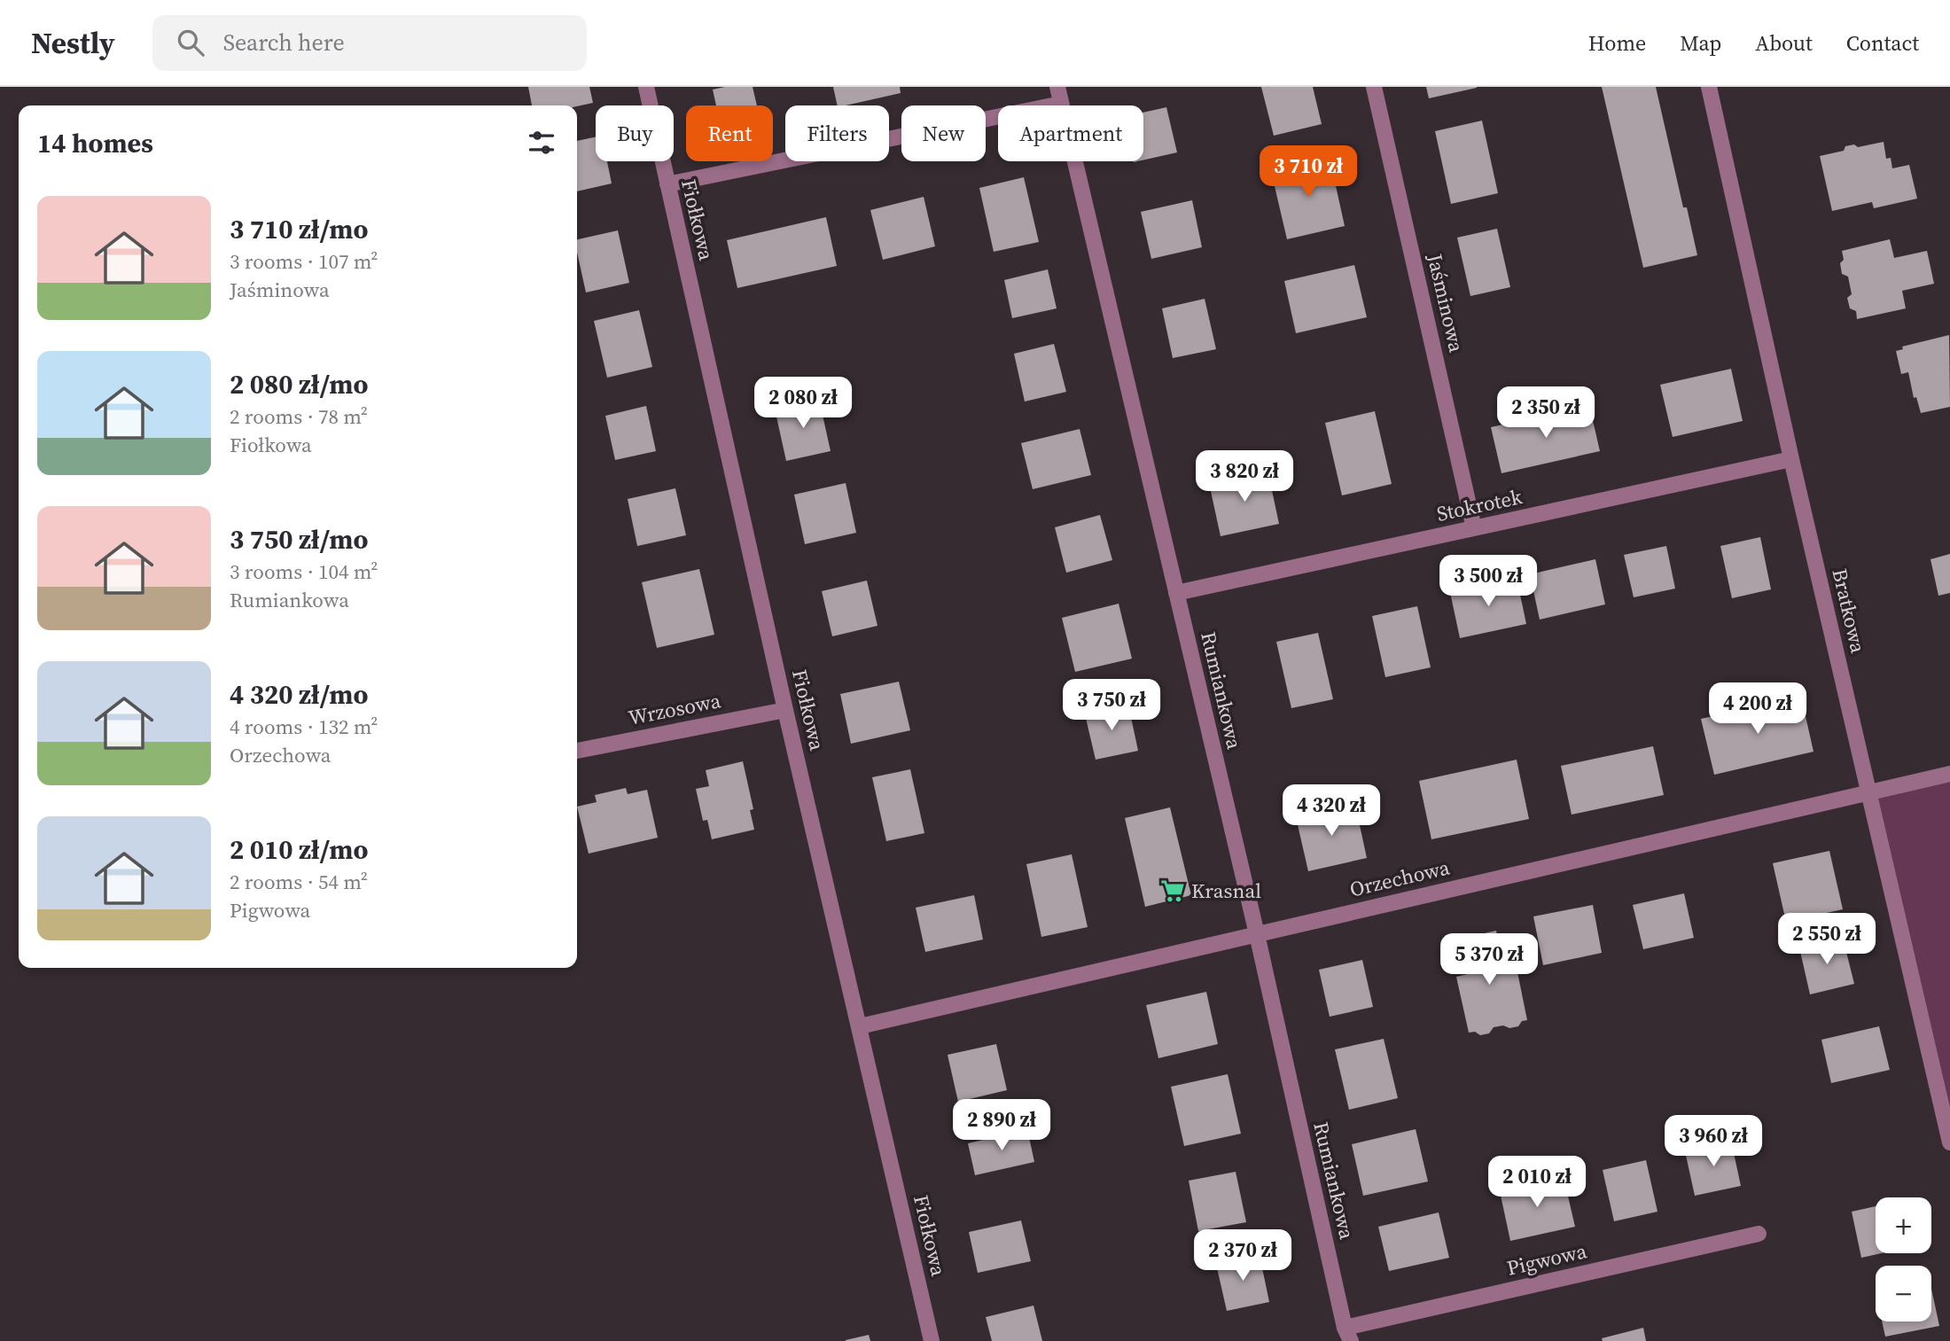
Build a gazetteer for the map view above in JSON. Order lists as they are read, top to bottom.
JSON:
{
  "streets": {
    "street": [
      "Fiołkowa",
      "Jaśminowa",
      "Stokrotek",
      "Bratkowa",
      "Rumiankowa",
      "Wrzosowa",
      "Orzechowa",
      "Pigwowa"
    ]
  },
  "crossings": [
    ["Fiołkowa", "Wrzosowa"],
    ["Fiołkowa", "Orzechowa"],
    ["Jaśminowa", "Stokrotek"],
    ["Stokrotek", "Bratkowa"],
    ["Stokrotek", "Rumiankowa"],
    ["Bratkowa", "Orzechowa"],
    ["Rumiankowa", "Orzechowa"],
    ["Rumiankowa", "Pigwowa"]
  ],
  "places": {
    "supermarket": ["Krasnal"]
  },
  "page": {
    "header": "Nestly",
    "search": "Search here",
    "nav": [
      "Home",
      "Map",
      "About",
      "Contact"
    ],
    "chip": [
      "Buy",
      "Rent",
      "Filters",
      "New",
      "Apartment"
    ],
    "heading": "14 homes",
    "price": [
      "3 710 zł",
      "2 080 zł",
      "2 350 zł",
      "3 820 zł",
      "3 500 zł",
      "3 750 zł",
      "4 200 zł",
      "4 320 zł",
      "2 550 zł",
      "5 370 zł",
      "2 890 zł",
      "3 960 zł",
      "2 010 zł",
      "2 370 zł"
    ],
    "list": [
      {
        "name": "3 710 zł/mo",
        "note": "3 rooms · 107 m² · Jaśminowa"
      },
      {
        "name": "2 080 zł/mo",
        "note": "2 rooms · 78 m² · Fiołkowa"
      },
      {
        "name": "3 750 zł/mo",
        "note": "3 rooms · 104 m² · Rumiankowa"
      },
      {
        "name": "4 320 zł/mo",
        "note": "4 rooms · 132 m² · Orzechowa"
      },
      {
        "name": "2 010 zł/mo",
        "note": "2 rooms · 54 m² · Pigwowa"
      }
    ],
    "map_buttons": ["+", "−"]
  }
}
